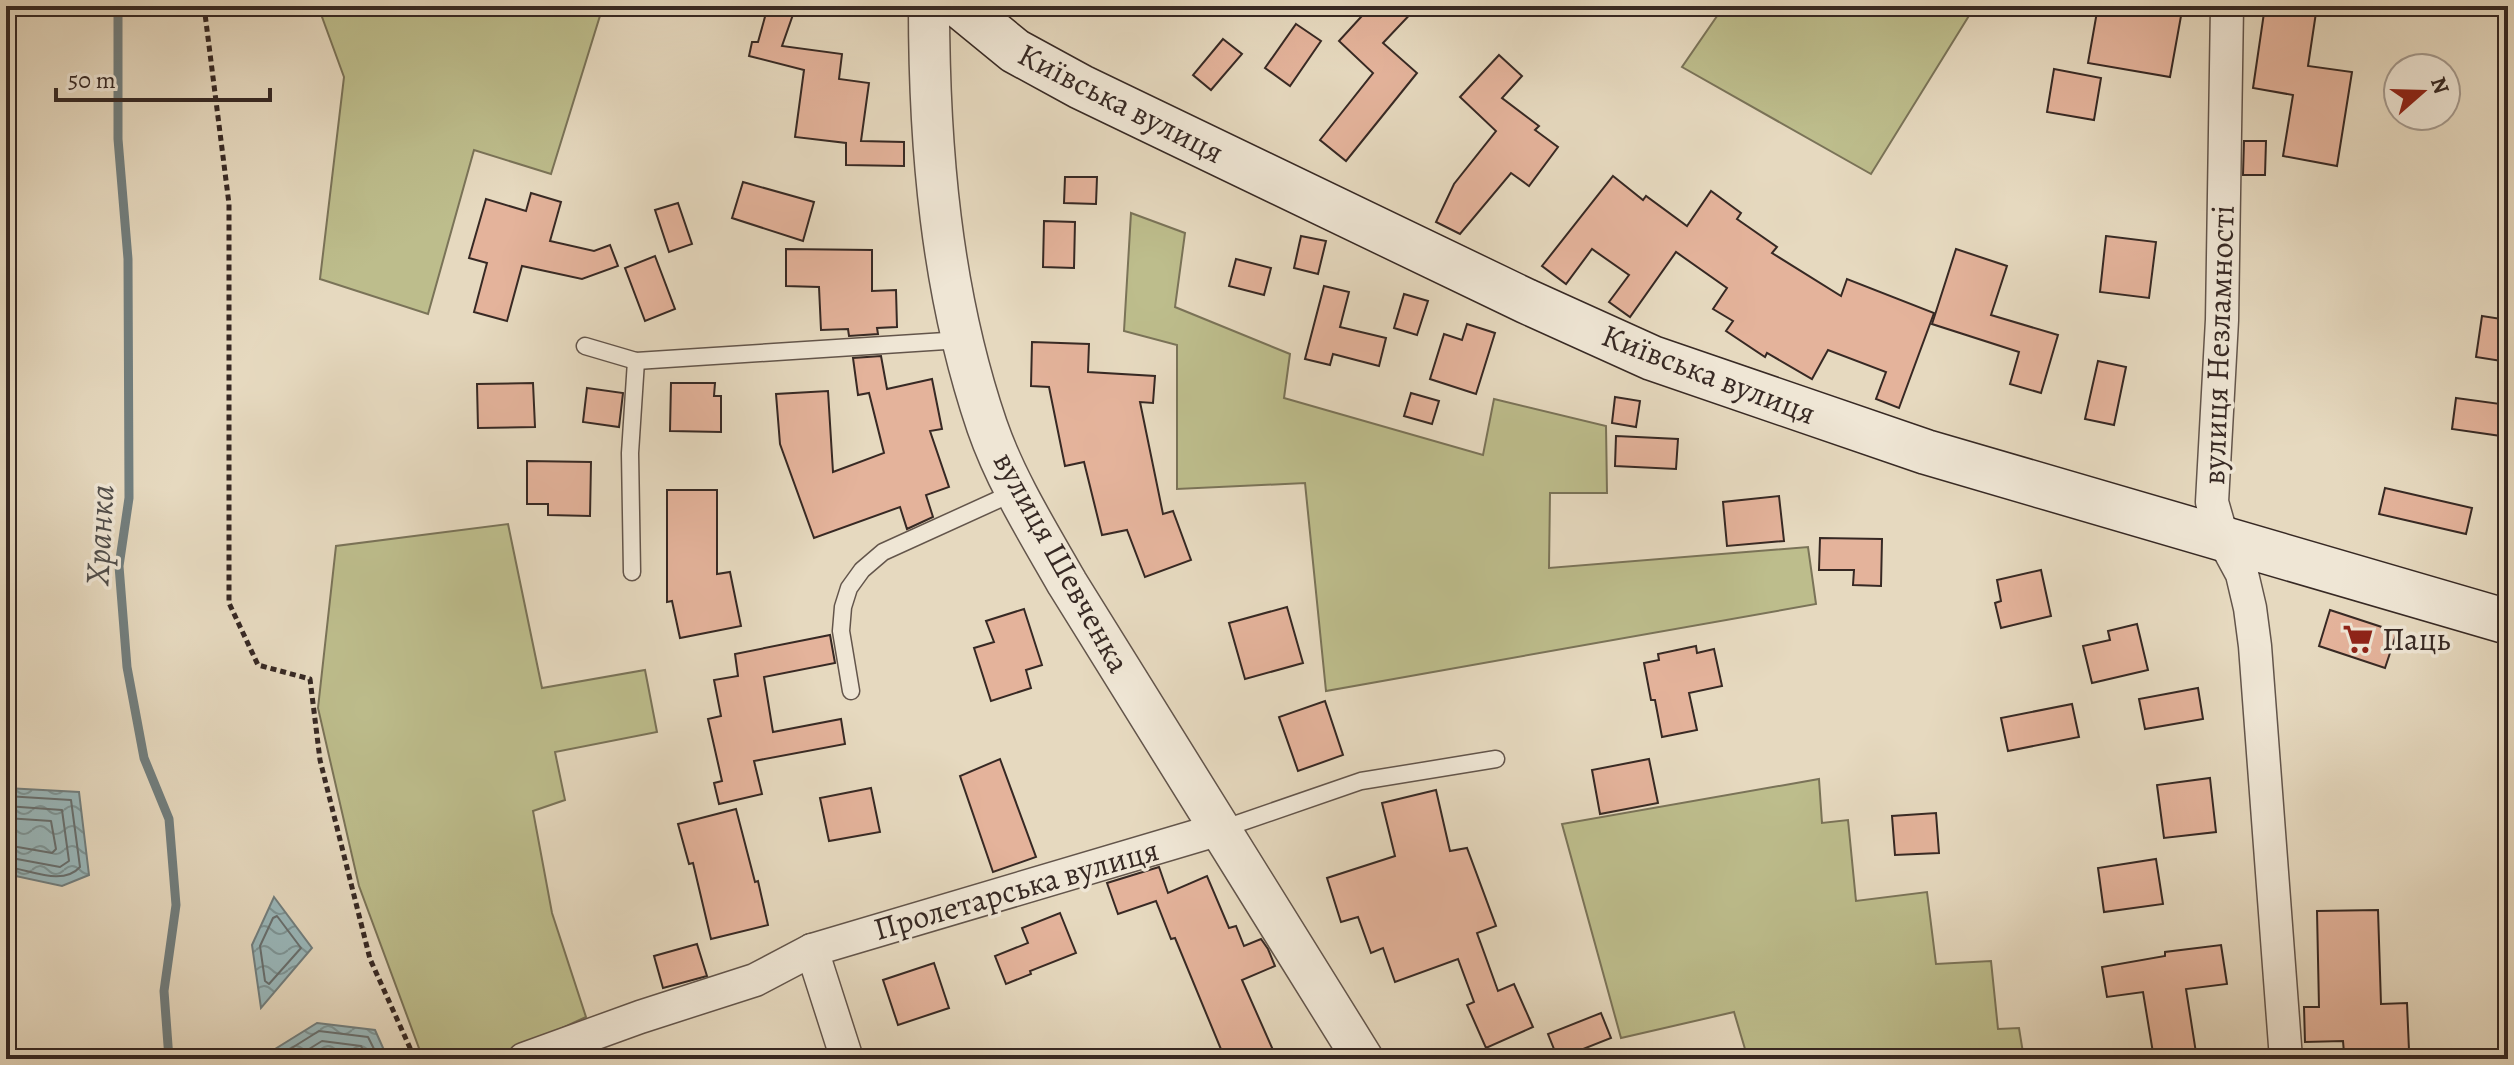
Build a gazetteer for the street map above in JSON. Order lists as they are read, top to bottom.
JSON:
{
  "streets": {
    "main road": ["Київська вулиця"],
    "street": ["вулиця Незламності", "вулиця Шевченка", "Пролетарська вулиця"]
  },
  "crossings": [
    ["Київська вулиця", "вулиця Незламності"],
    ["вулиця Шевченка", "Пролетарська вулиця"]
  ],
  "water": ["Хранка"],
  "places": {
    "supermarket": ["Паць"]
  },
  "scale_bar": "50 m",
  "north": "right"
}
